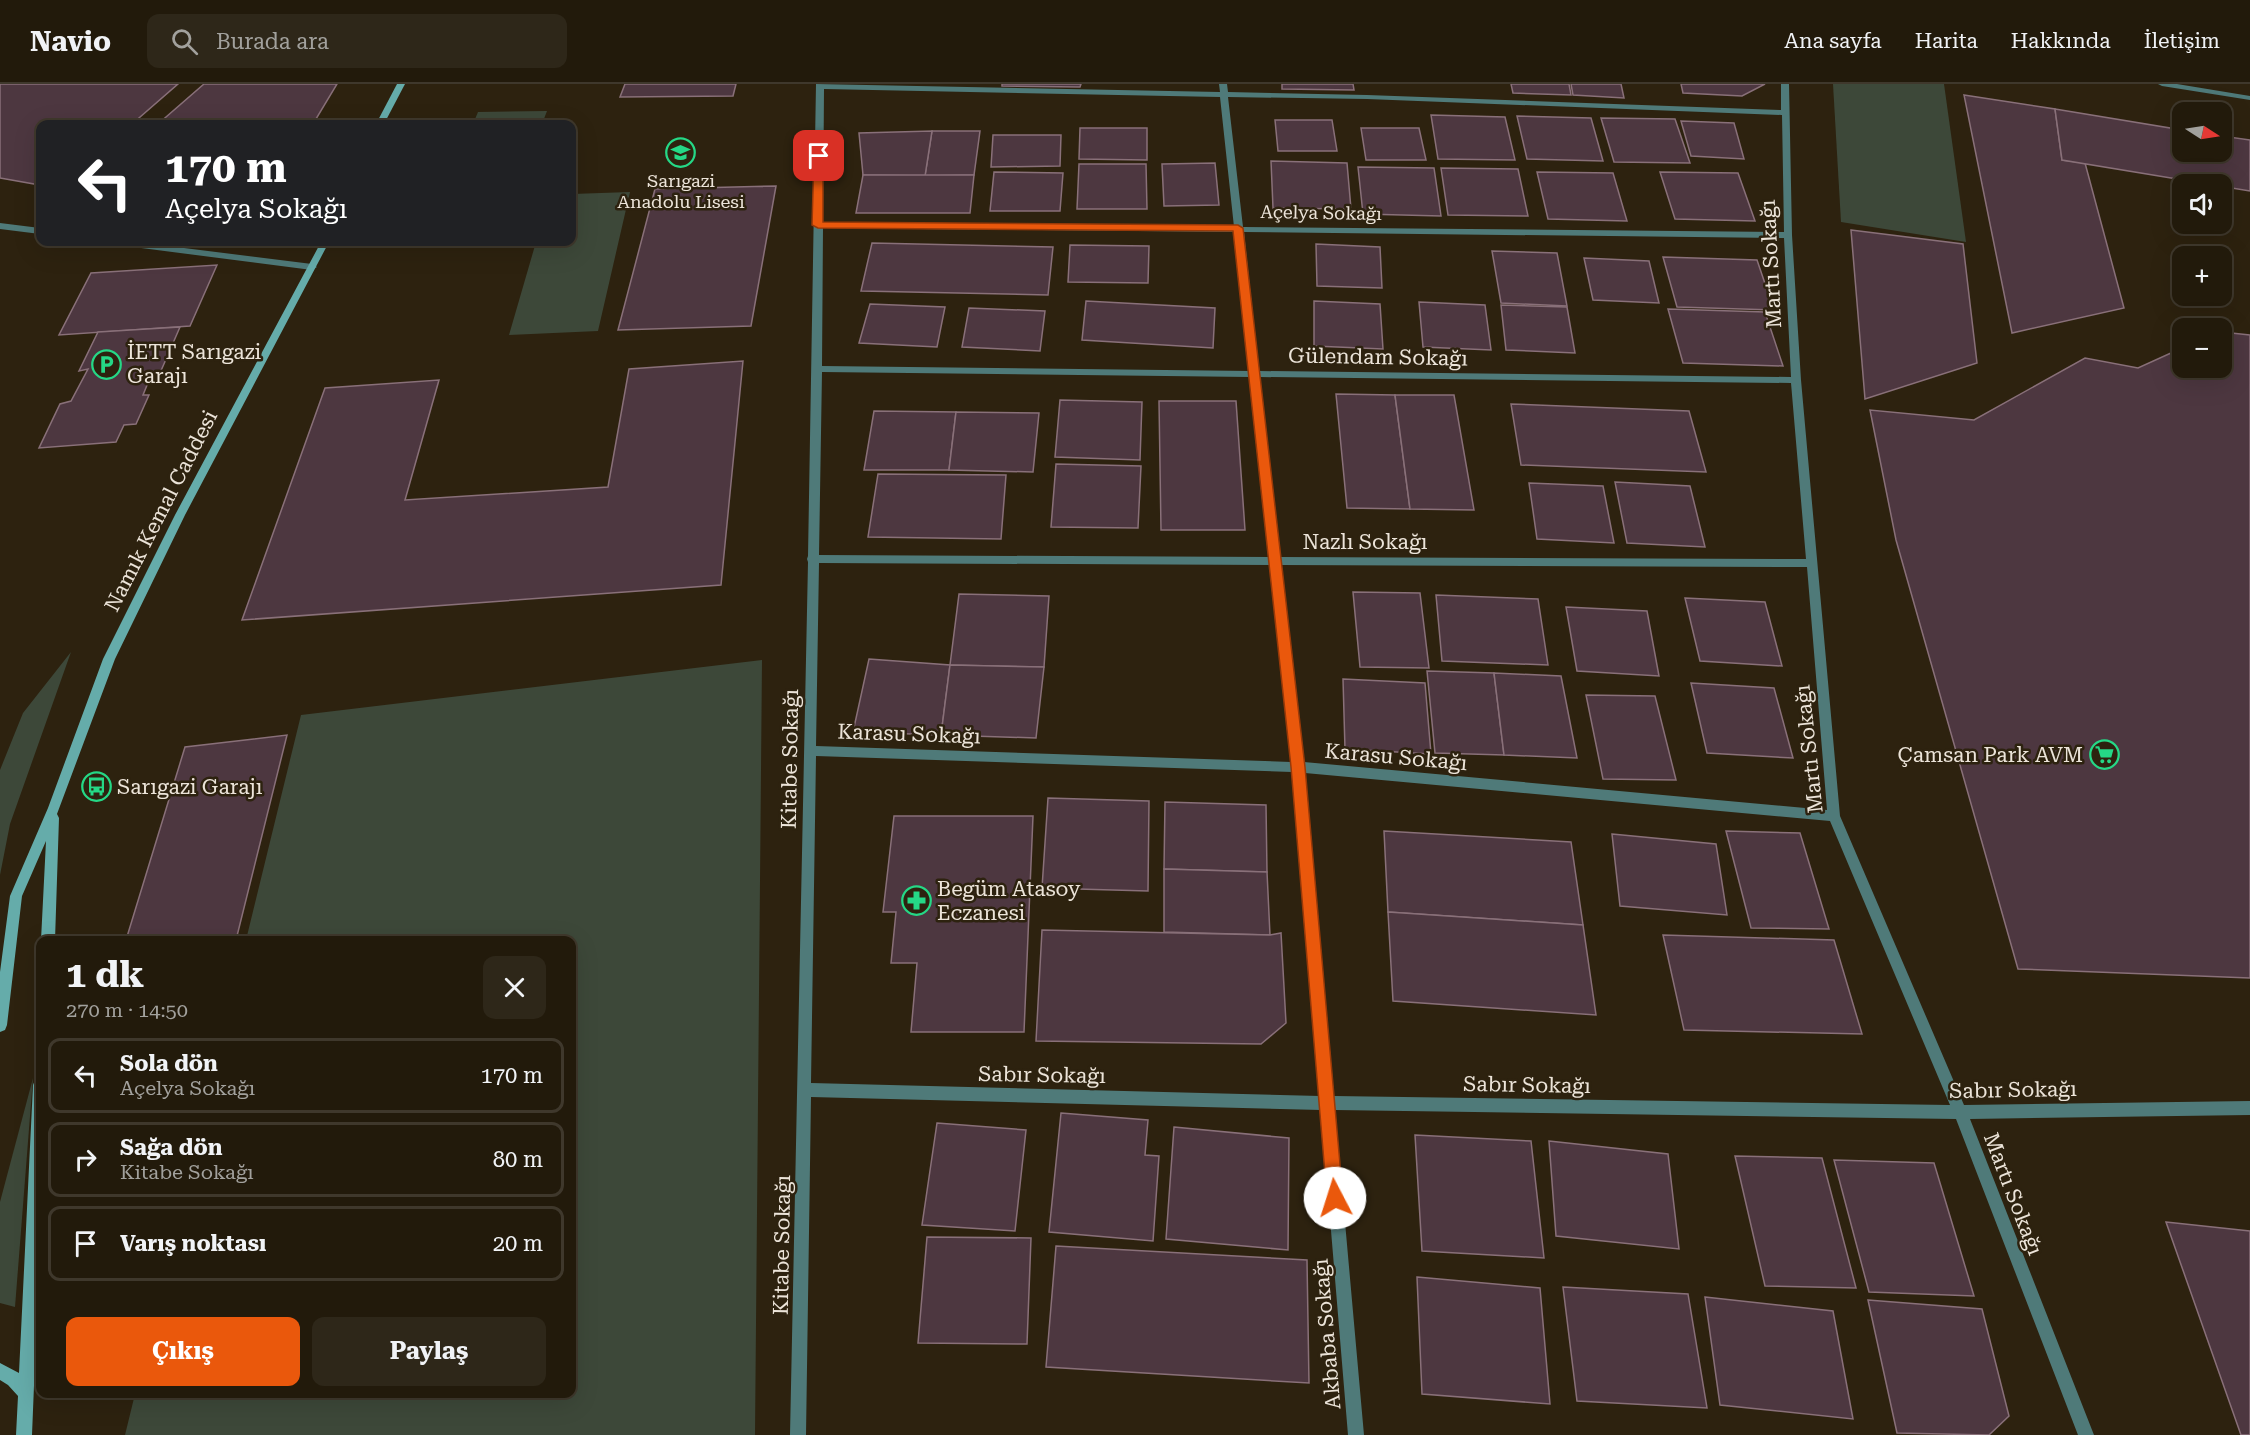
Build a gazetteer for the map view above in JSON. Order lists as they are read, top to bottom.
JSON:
{
  "streets": {
    "main road": ["Namık Kemal Caddesi"],
    "street": [
      "Açelya Sokağı",
      "Martı Sokağı",
      "Gülendam Sokağı",
      "Nazlı Sokağı",
      "Karasu Sokağı",
      "Kitabe Sokağı",
      "Sabır Sokağı",
      "Akbaba Sokağı"
    ]
  },
  "crossings": [
    ["Açelya Sokağı", "Martı Sokağı"],
    ["Açelya Sokağı", "Kitabe Sokağı"],
    ["Açelya Sokağı", "Akbaba Sokağı"],
    ["Martı Sokağı", "Gülendam Sokağı"],
    ["Martı Sokağı", "Nazlı Sokağı"],
    ["Martı Sokağı", "Karasu Sokağı"],
    ["Martı Sokağı", "Sabır Sokağı"],
    ["Gülendam Sokağı", "Kitabe Sokağı"],
    ["Gülendam Sokağı", "Akbaba Sokağı"],
    ["Nazlı Sokağı", "Kitabe Sokağı"],
    ["Nazlı Sokağı", "Akbaba Sokağı"],
    ["Karasu Sokağı", "Kitabe Sokağı"],
    ["Karasu Sokağı", "Akbaba Sokağı"],
    ["Kitabe Sokağı", "Sabır Sokağı"],
    ["Sabır Sokağı", "Akbaba Sokağı"]
  ],
  "places": {
    "school or university": ["Sarıgazi Anadolu Lisesi"],
    "parking": ["İETT Sarıgazi Garajı"],
    "supermarket": ["Çamsan Park AVM"],
    "bus stop": ["Sarıgazi Garajı"],
    "pharmacy": ["Begüm Atasoy Eczanesi"]
  },
  "north": "right",
  "page": {
    "header": "Navio",
    "search": "Burada ara",
    "nav": [
      "Ana sayfa",
      "Harita",
      "Hakkında",
      "İletişim"
    ],
    "map_buttons": ["+", "−"],
    "turn": ["170 m", "Açelya Sokağı"],
    "heading": ["1 dk", "270 m · 14:50"],
    "list": [
      {
        "name": "Sola dön",
        "note": "Açelya Sokağı",
        "value": "170 m"
      },
      {
        "name": "Sağa dön",
        "note": "Kitabe Sokağı",
        "value": "80 m"
      },
      {
        "name": "Varış noktası",
        "value": "20 m"
      }
    ],
    "buttons": ["Çıkış", "Paylaş"]
  }
}
